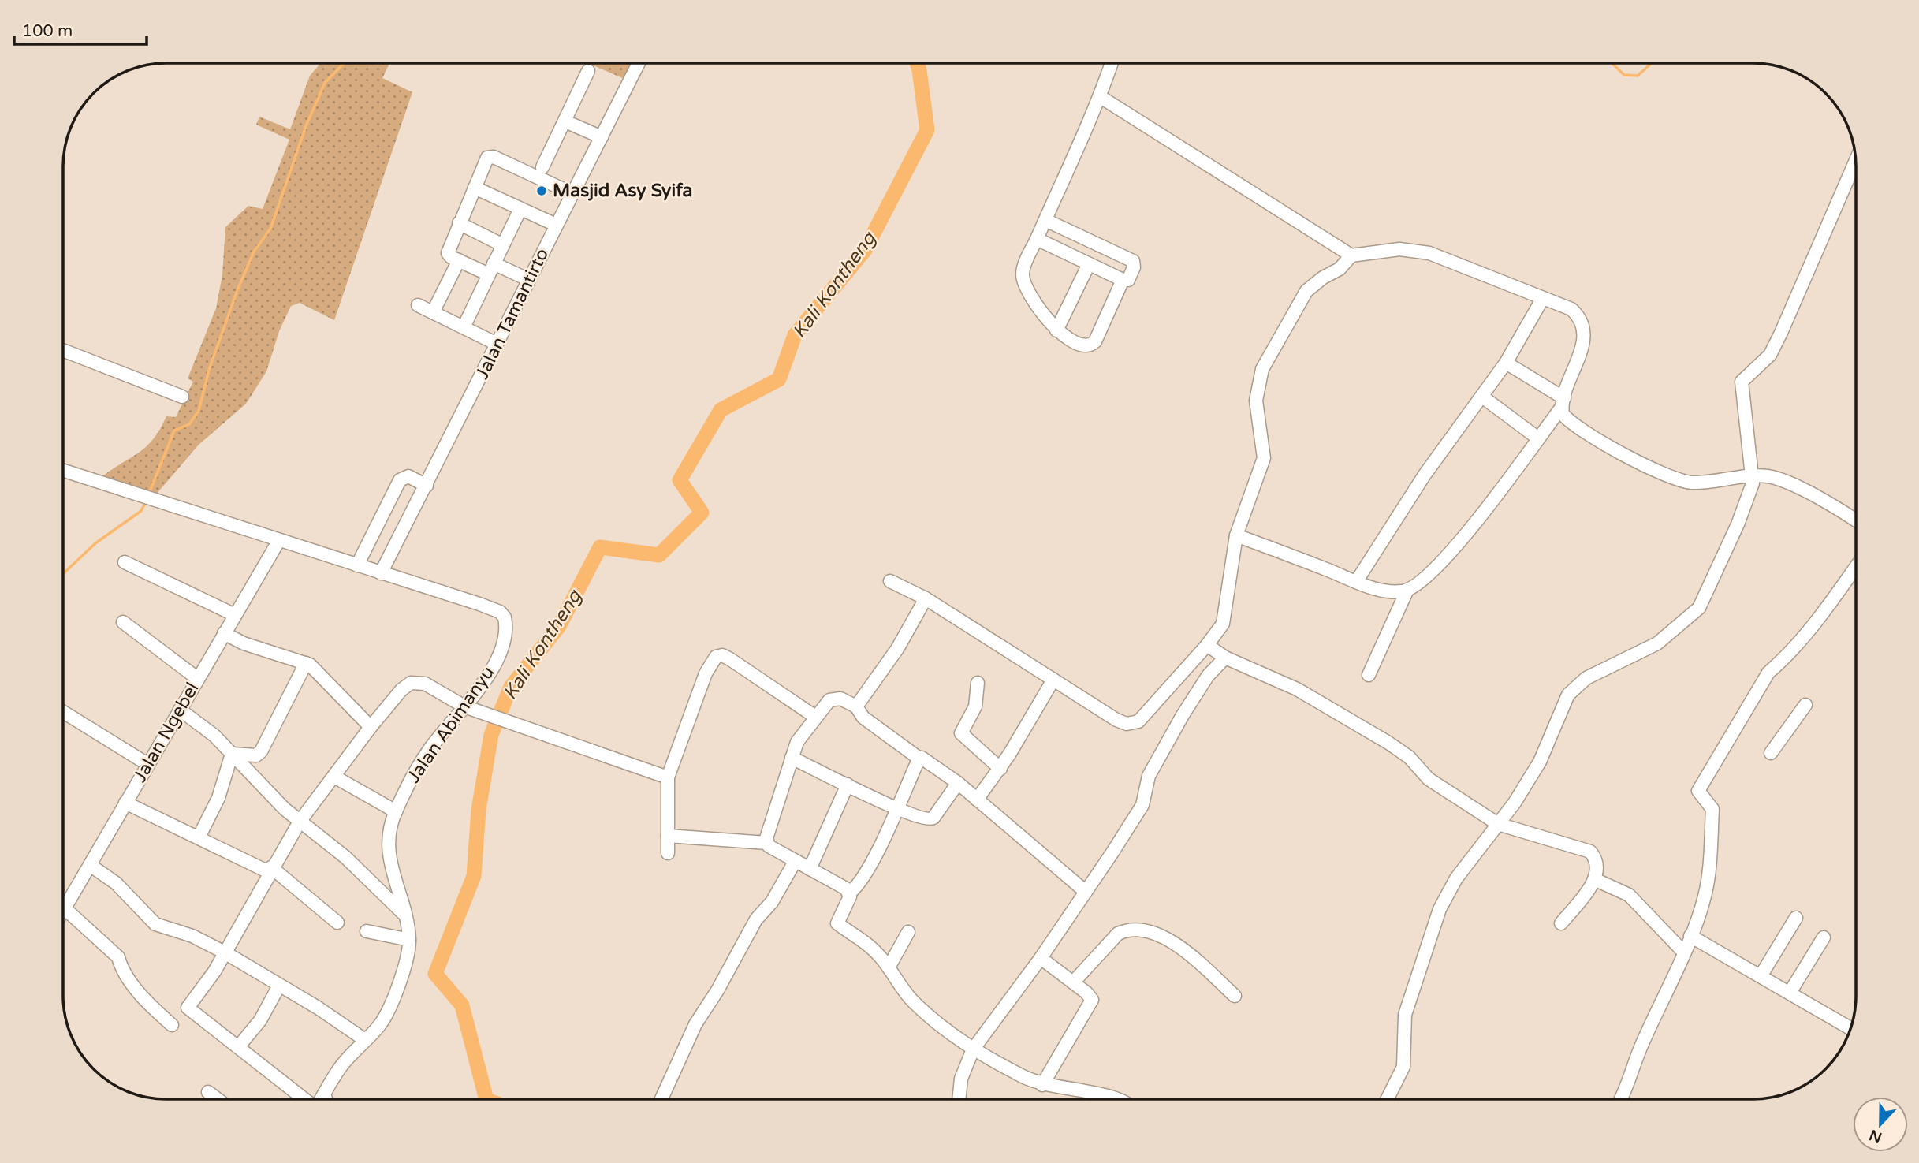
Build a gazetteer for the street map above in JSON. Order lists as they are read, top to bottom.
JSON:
{
  "streets": {
    "street": ["Jalan Tamantirto", "Jalan Abimanyu", "Jalan Ngebel"]
  },
  "crossings": [
    ["Jalan Tamantirto", "Jalan Abimanyu"],
    ["Jalan Abimanyu", "Jalan Ngebel"]
  ],
  "water": ["Kali Kontheng"],
  "places": ["Masjid Asy Syifa"],
  "scale_bar": "100 m",
  "north": "bottom"
}
